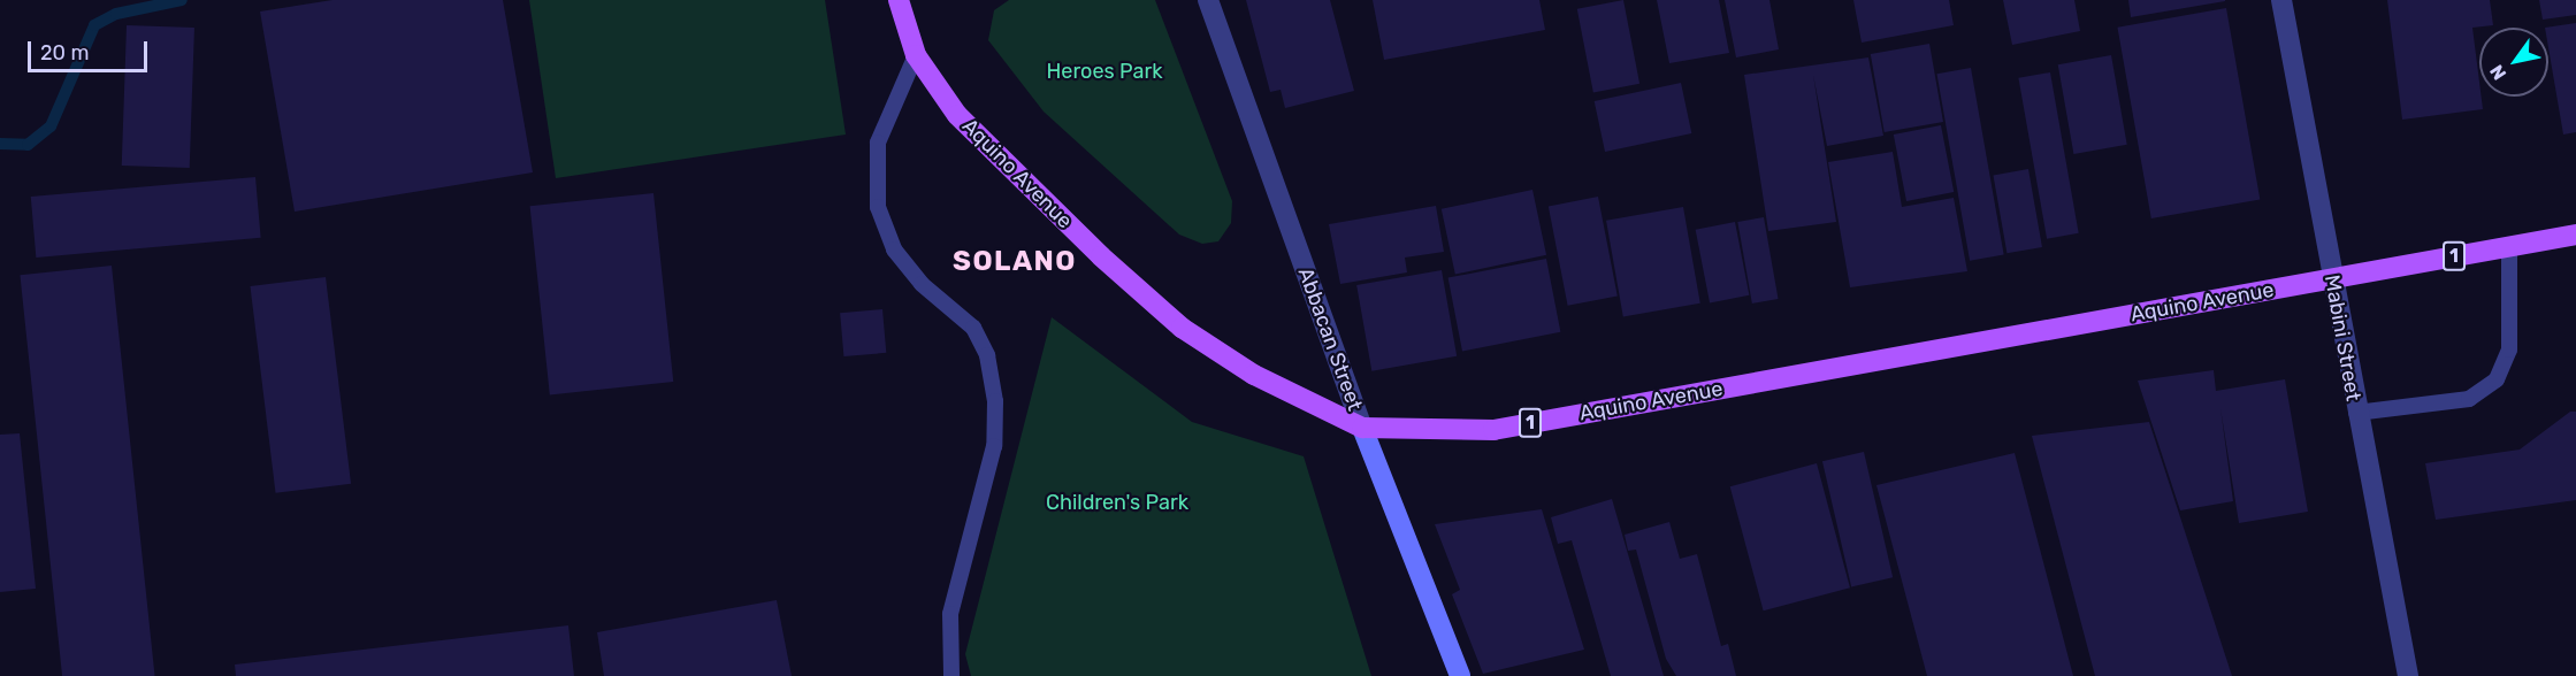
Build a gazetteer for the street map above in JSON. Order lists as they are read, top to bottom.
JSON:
{
  "streets": {
    "main road": ["Aquino Avenue", "1", "Abbacan Street"],
    "street": ["Mabini Street"]
  },
  "crossings": [
    ["Aquino Avenue", "Mabini Street"],
    ["Aquino Avenue", "Abbacan Street"]
  ],
  "districts": ["SOLANO"],
  "parks": ["Heroes Park", "Children's Park"],
  "scale_bar": "20 m",
  "north": "bottom left"
}
